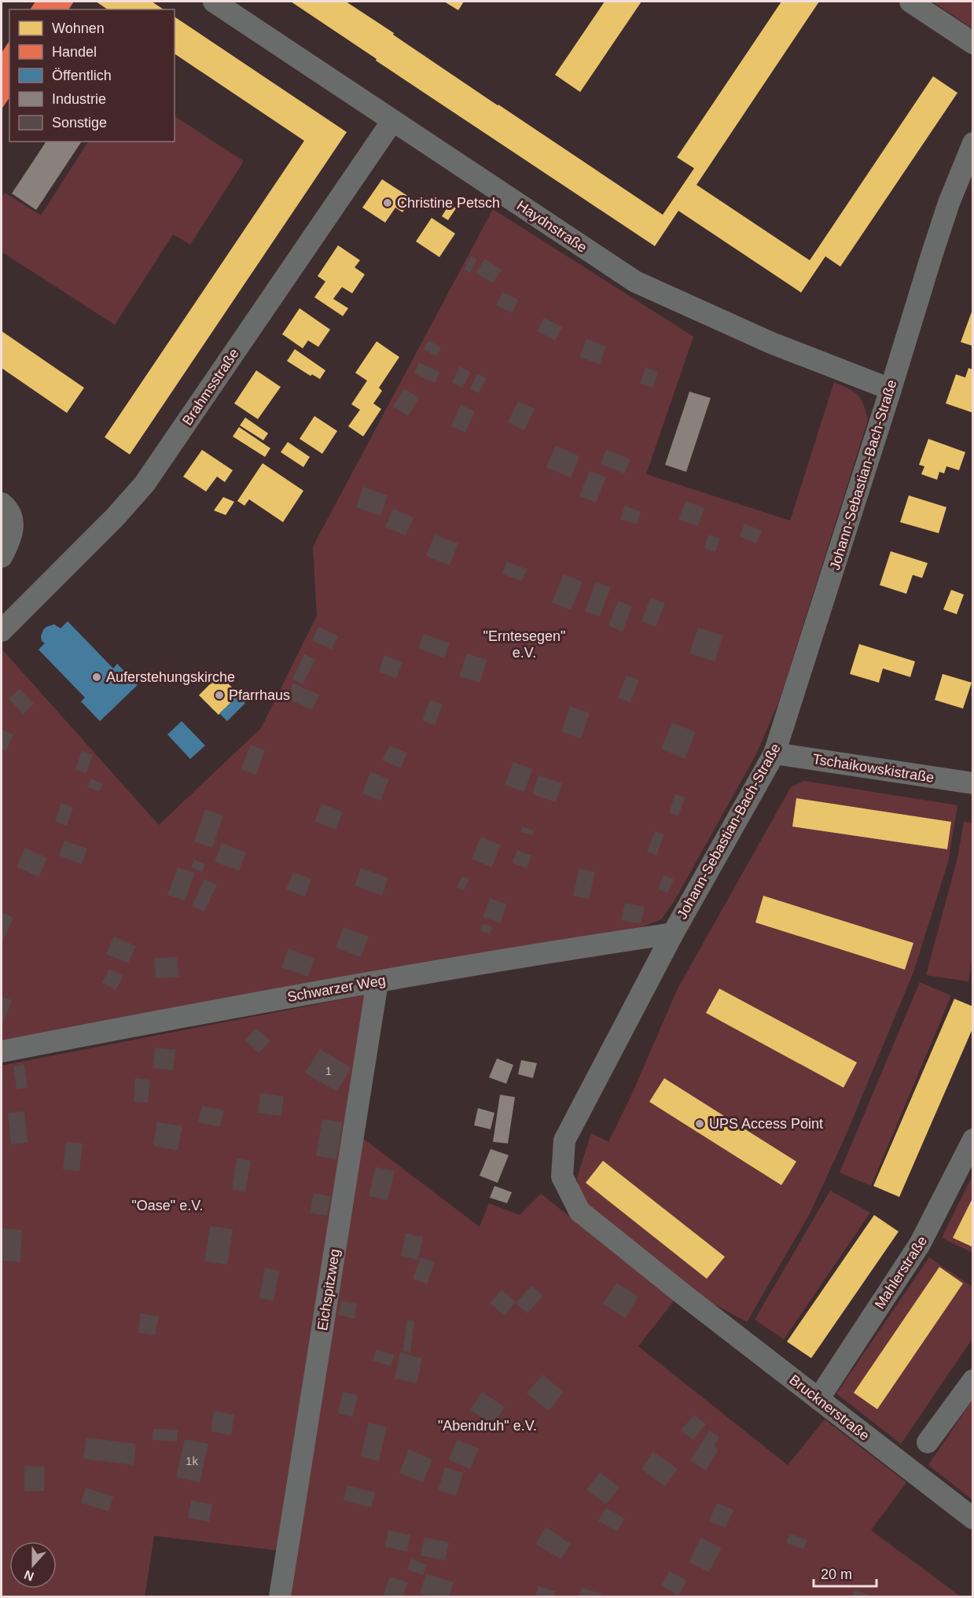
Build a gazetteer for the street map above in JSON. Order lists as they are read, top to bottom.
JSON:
{
  "streets": {
    "street": [
      "Haydnstraße",
      "Brahmsstraße",
      "Johann-Sebastian-Bach-Straße",
      "Tschaikowskistraße",
      "Schwarzer Weg",
      "Mahlerstraße",
      "Eichspitzweg",
      "Brucknerstraße"
    ]
  },
  "crossings": [
    ["Haydnstraße", "Brahmsstraße"],
    ["Haydnstraße", "Johann-Sebastian-Bach-Straße"],
    ["Johann-Sebastian-Bach-Straße", "Tschaikowskistraße"],
    ["Johann-Sebastian-Bach-Straße", "Schwarzer Weg"],
    ["Johann-Sebastian-Bach-Straße", "Brucknerstraße"],
    ["Schwarzer Weg", "Eichspitzweg"],
    ["Mahlerstraße", "Brucknerstraße"]
  ],
  "parks": ["\"Erntesegen\" e.V.", "\"Oase\" e.V.", "\"Abendruh\" e.V."],
  "places": [
    "Christine Petsch",
    "Auferstehungskirche",
    "Pfarrhaus",
    "UPS Access Point"
  ],
  "house_numbers": ["1", "1k"],
  "legend": [
    "Wohnen",
    "Handel",
    "Öffentlich",
    "Industrie",
    "Sonstige"
  ],
  "scale_bar": "20 m",
  "north": "bottom"
}
